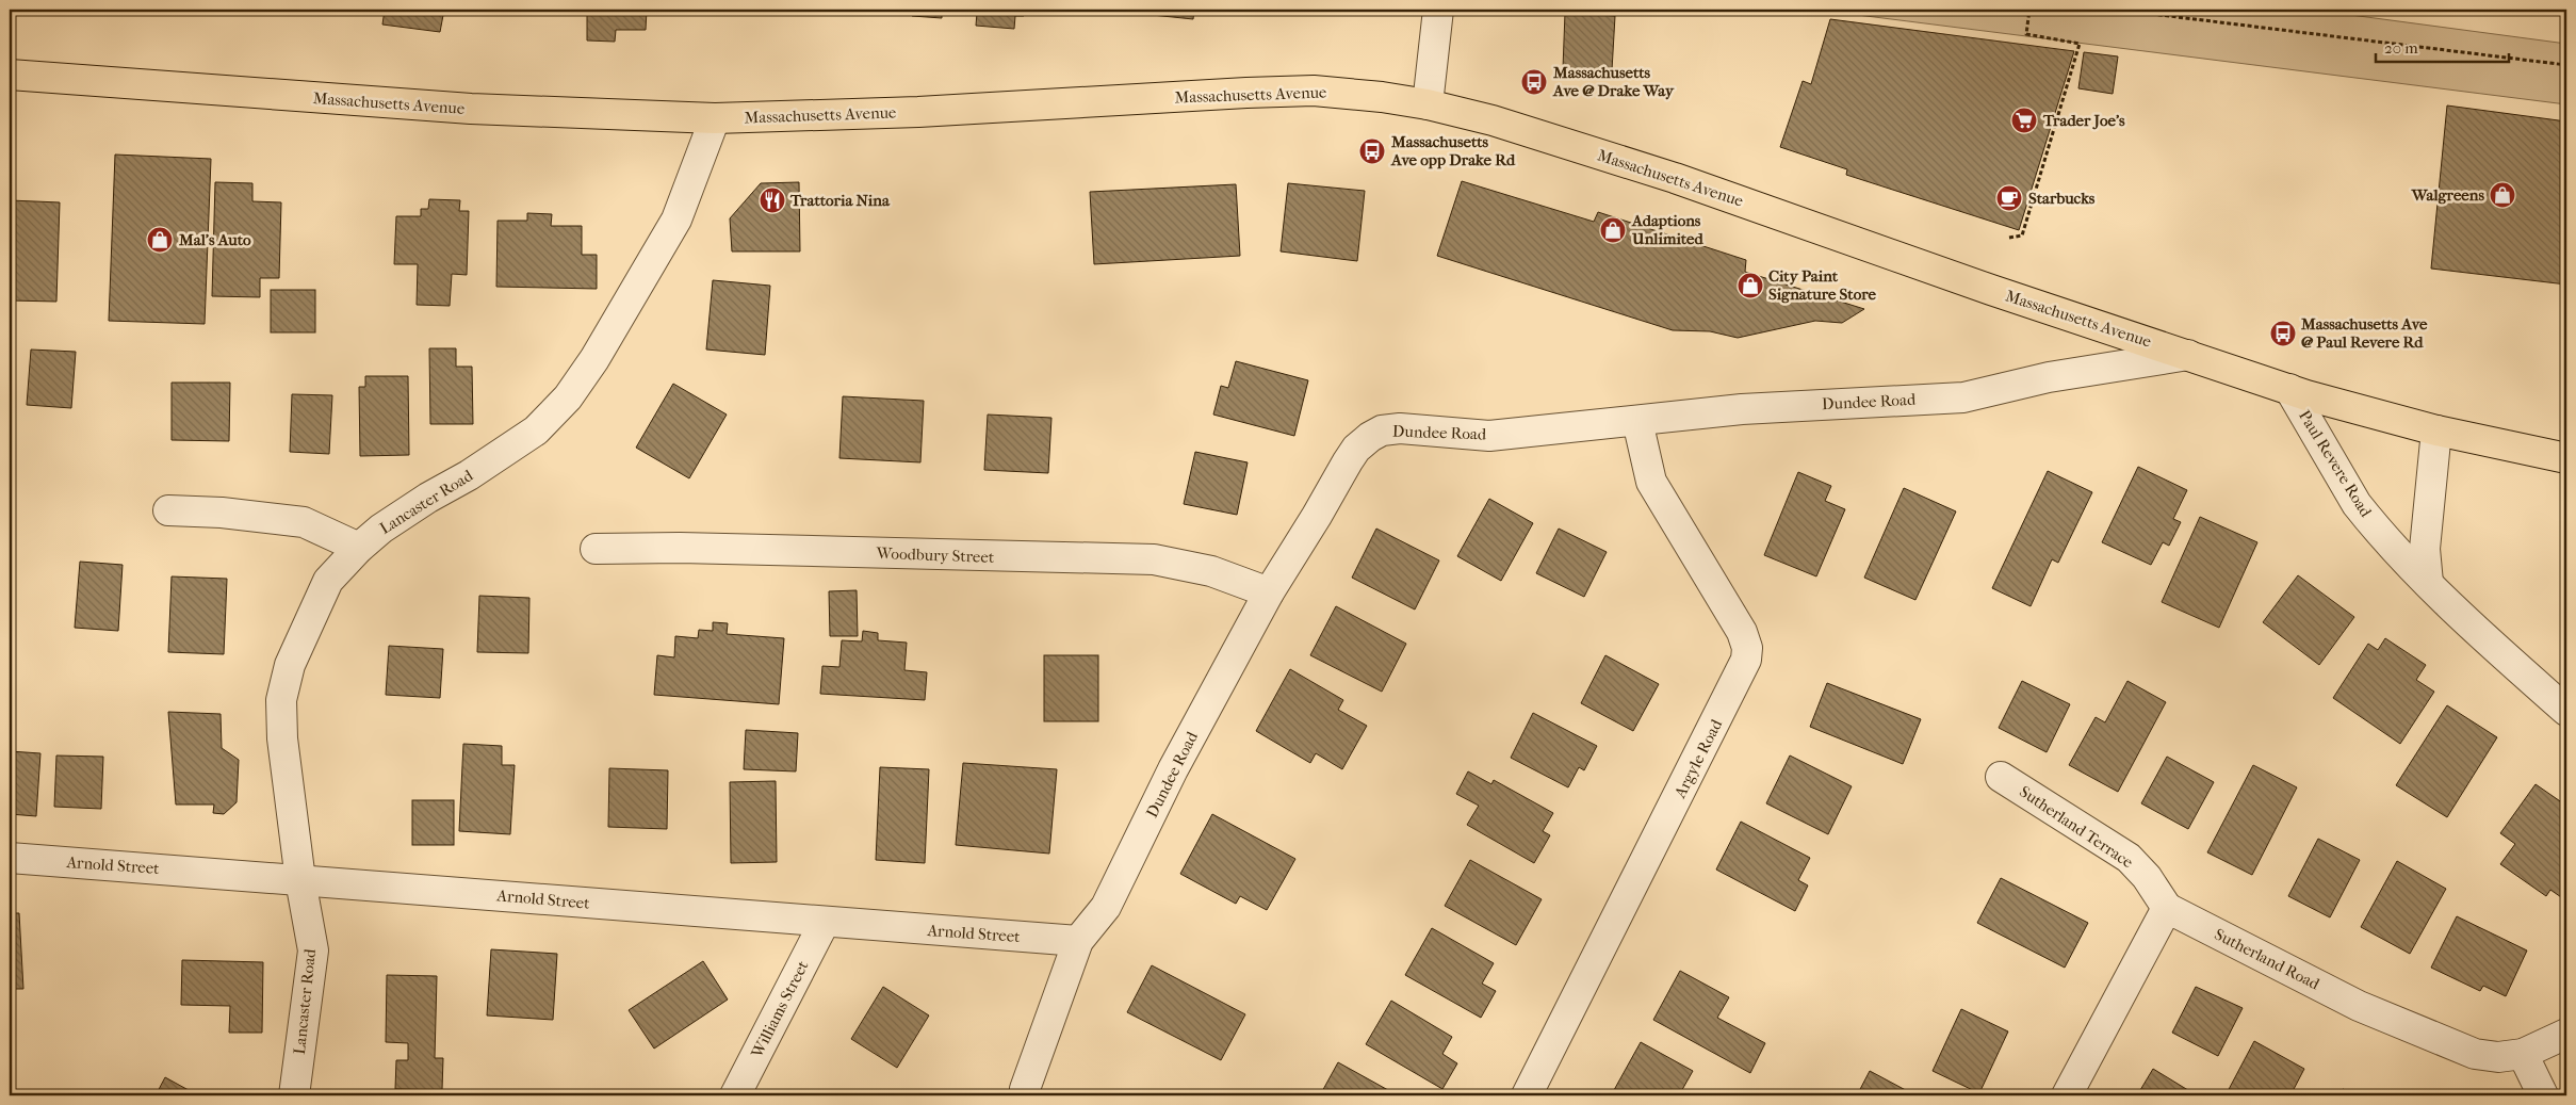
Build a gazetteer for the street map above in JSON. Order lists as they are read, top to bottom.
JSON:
{
  "streets": {
    "main road": ["Massachusetts Avenue"],
    "street": [
      "Dundee Road",
      "Paul Revere Road",
      "Lancaster Road",
      "Woodbury Street",
      "Argyle Road",
      "Sutherland Terrace",
      "Arnold Street",
      "Sutherland Road",
      "Williams Street"
    ]
  },
  "crossings": [
    ["Massachusetts Avenue", "Dundee Road"],
    ["Massachusetts Avenue", "Paul Revere Road"],
    ["Massachusetts Avenue", "Lancaster Road"],
    ["Dundee Road", "Woodbury Street"],
    ["Dundee Road", "Argyle Road"],
    ["Dundee Road", "Arnold Street"],
    ["Lancaster Road", "Arnold Street"],
    ["Sutherland Terrace", "Sutherland Road"],
    ["Arnold Street", "Williams Street"]
  ],
  "places": {
    "bus stop": ["Massachusetts Ave @ Drake Way", "Massachusetts Ave opp Drake Rd", "Massachusetts Ave @ Paul Revere Rd"],
    "supermarket": ["Trader Joe's"],
    "shop": [
      "Walgreens",
      "Adaptions Unlimited",
      "Mal's Auto",
      "City Paint Signature Store"
    ],
    "cafe": ["Starbucks"],
    "restaurant": ["Trattoria Nina"]
  },
  "scale_bar": "20 m"
}
